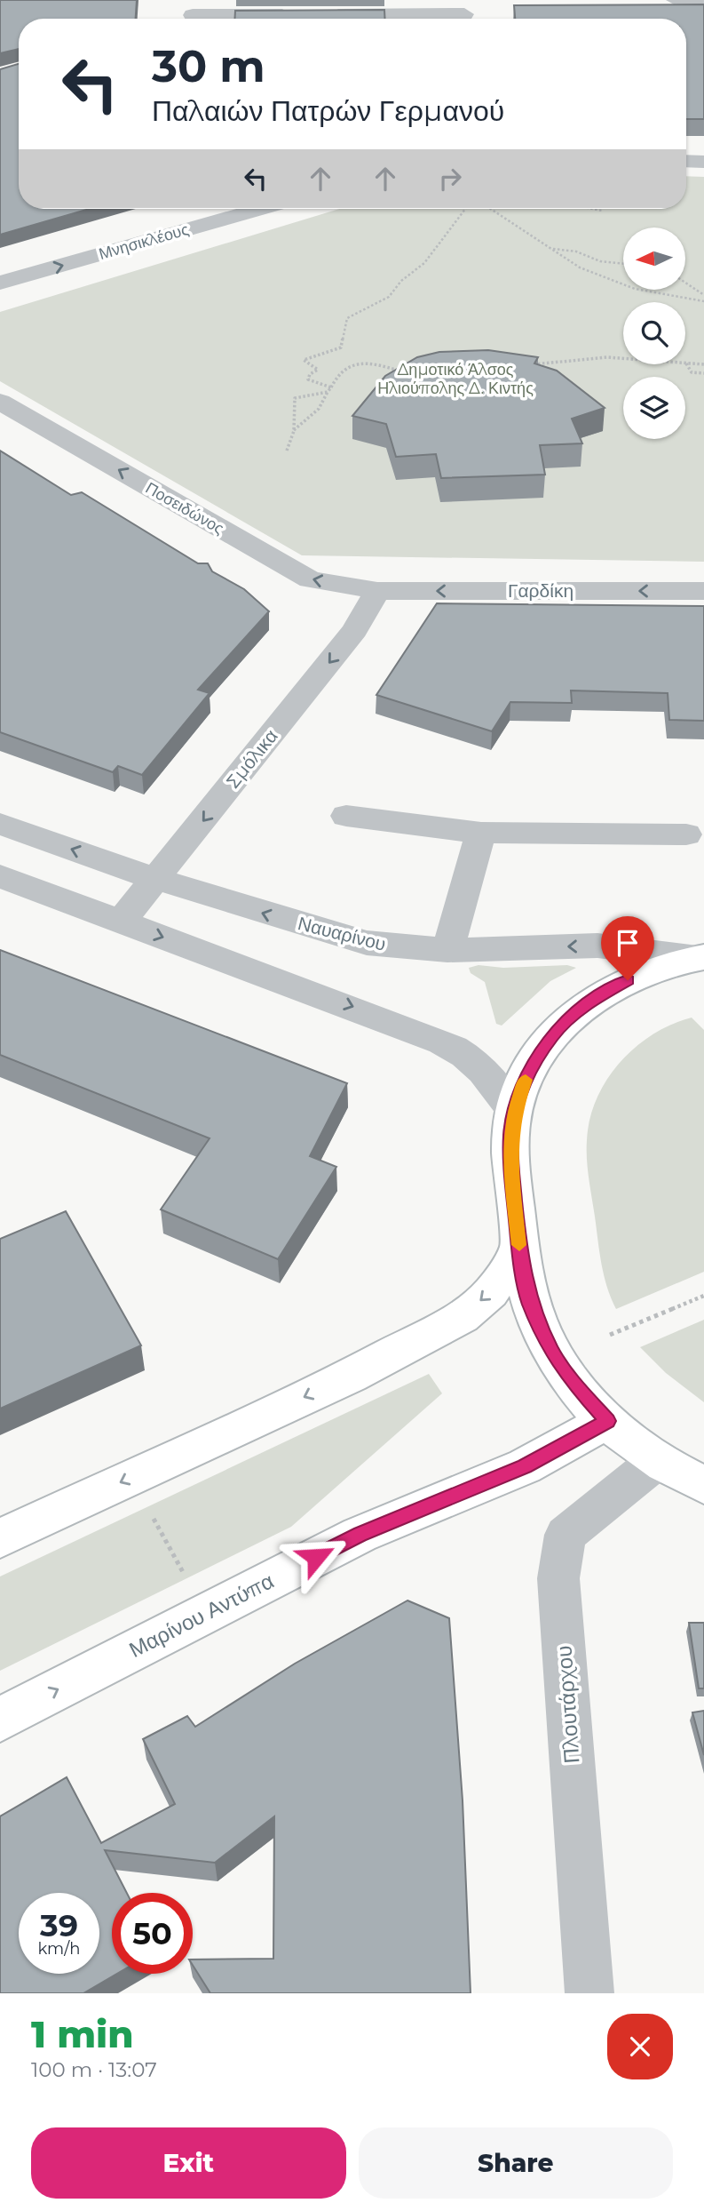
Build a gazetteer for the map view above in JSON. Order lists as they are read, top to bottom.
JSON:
{
  "streets": {
    "main road": ["Μαρίνου Αντύπα"],
    "street": [
      "Μνησικλέους",
      "Ποσειδώνος",
      "Γαρδίκη",
      "Σμόλικα",
      "Ναυαρίνου",
      "Πλουτάρχου"
    ]
  },
  "crossings": [
    ["Ποσειδώνος", "Γαρδίκη"],
    ["Ποσειδώνος", "Σμόλικα"],
    ["Γαρδίκη", "Σμόλικα"],
    ["Σμόλικα", "Ναυαρίνου"]
  ],
  "one_way": ["Μνησικλέους", "Ποσειδώνος"],
  "parks": ["Δημοτικό Άλσος Ηλιούπολης Δ. Κιντής"],
  "north": "left",
  "page": {
    "turn": ["30 m", "Παλαιών Πατρών Γερμανού"],
    "speed": "39 km/h",
    "limit": "50",
    "heading": ["1 min", "100 m · 13:07"],
    "buttons": ["Exit", "Share"]
  }
}
